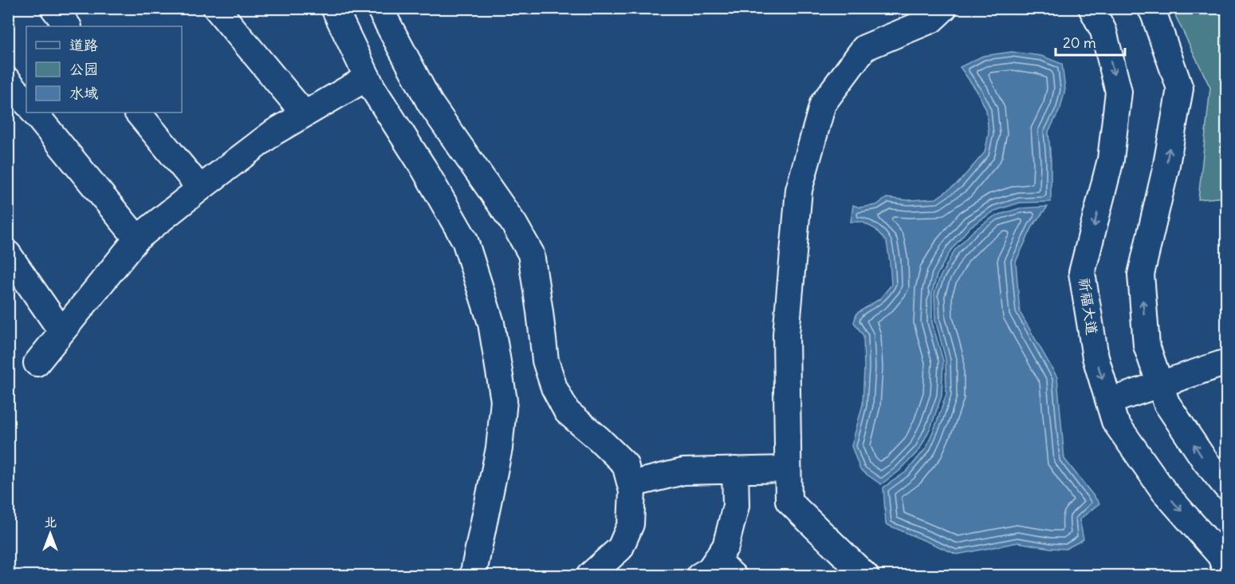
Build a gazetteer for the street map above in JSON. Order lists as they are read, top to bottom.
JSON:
{
  "streets": {
    "street": ["祈福大道"]
  },
  "legend": ["道路", "公园", "水域"],
  "scale_bar": "20 m",
  "north": "top"
}
